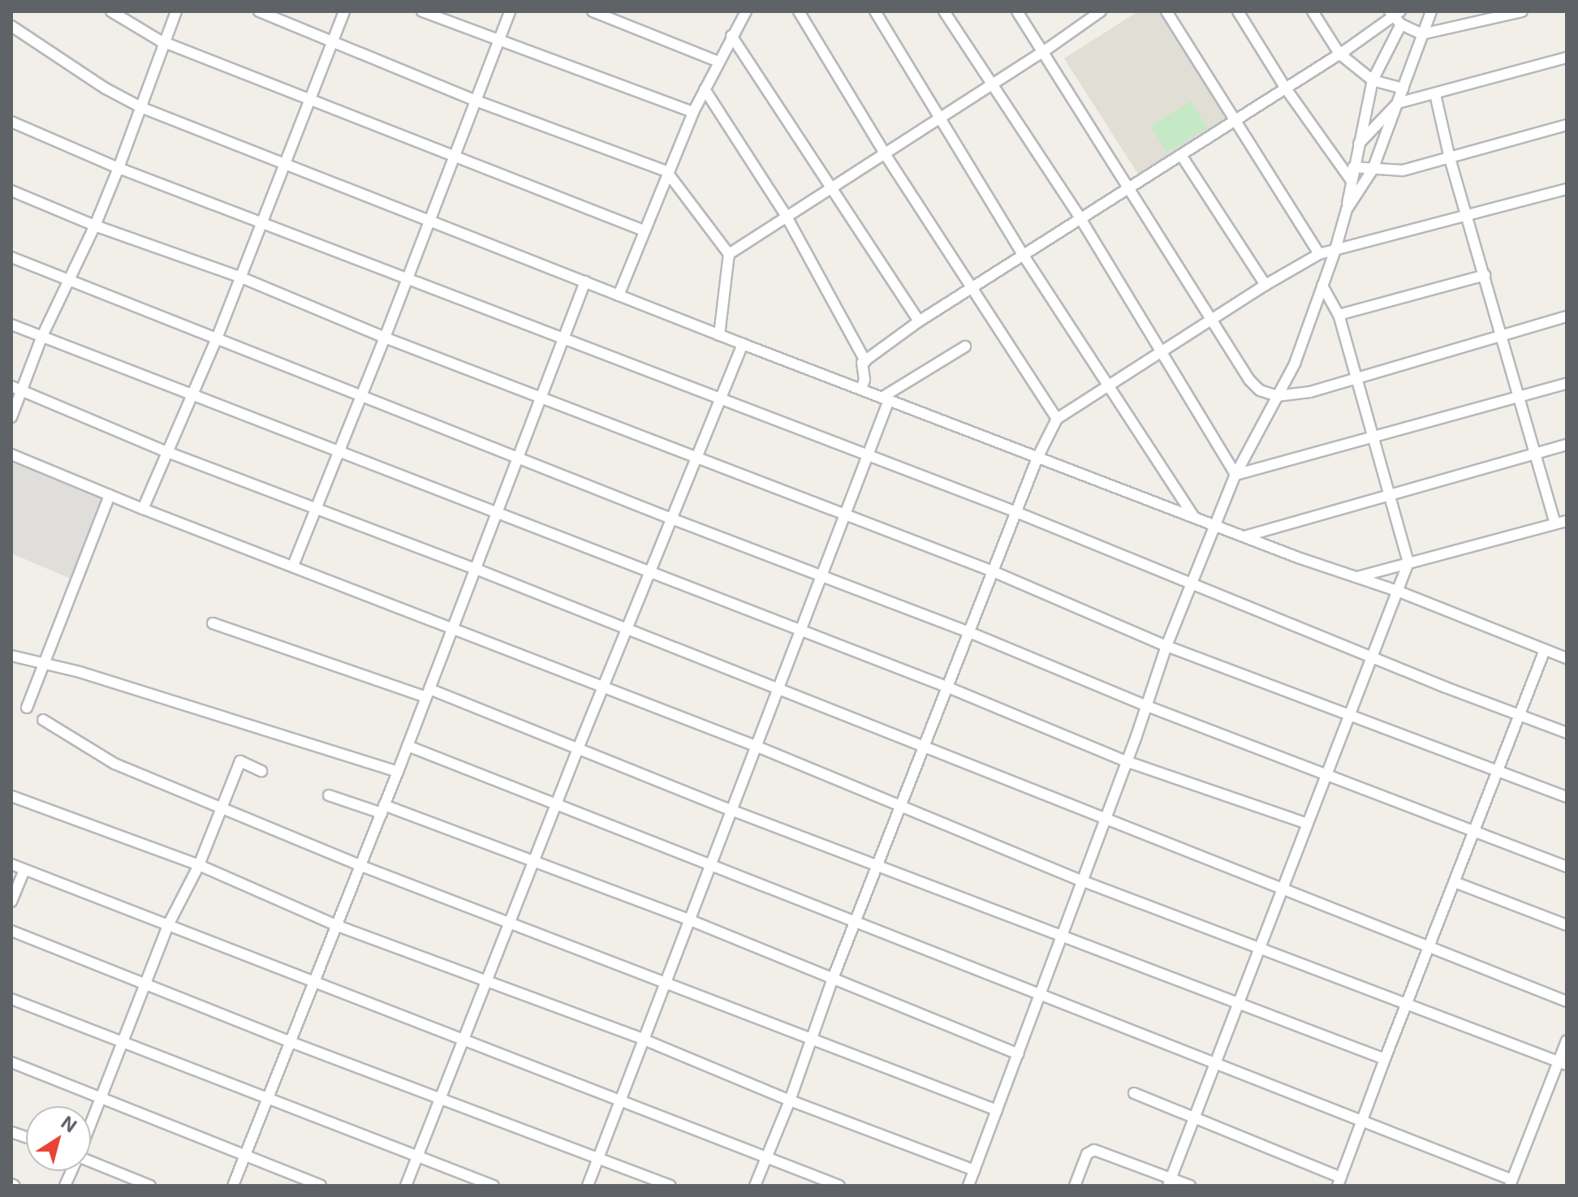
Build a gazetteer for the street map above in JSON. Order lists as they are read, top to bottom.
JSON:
{
  "north": "top right"
}
